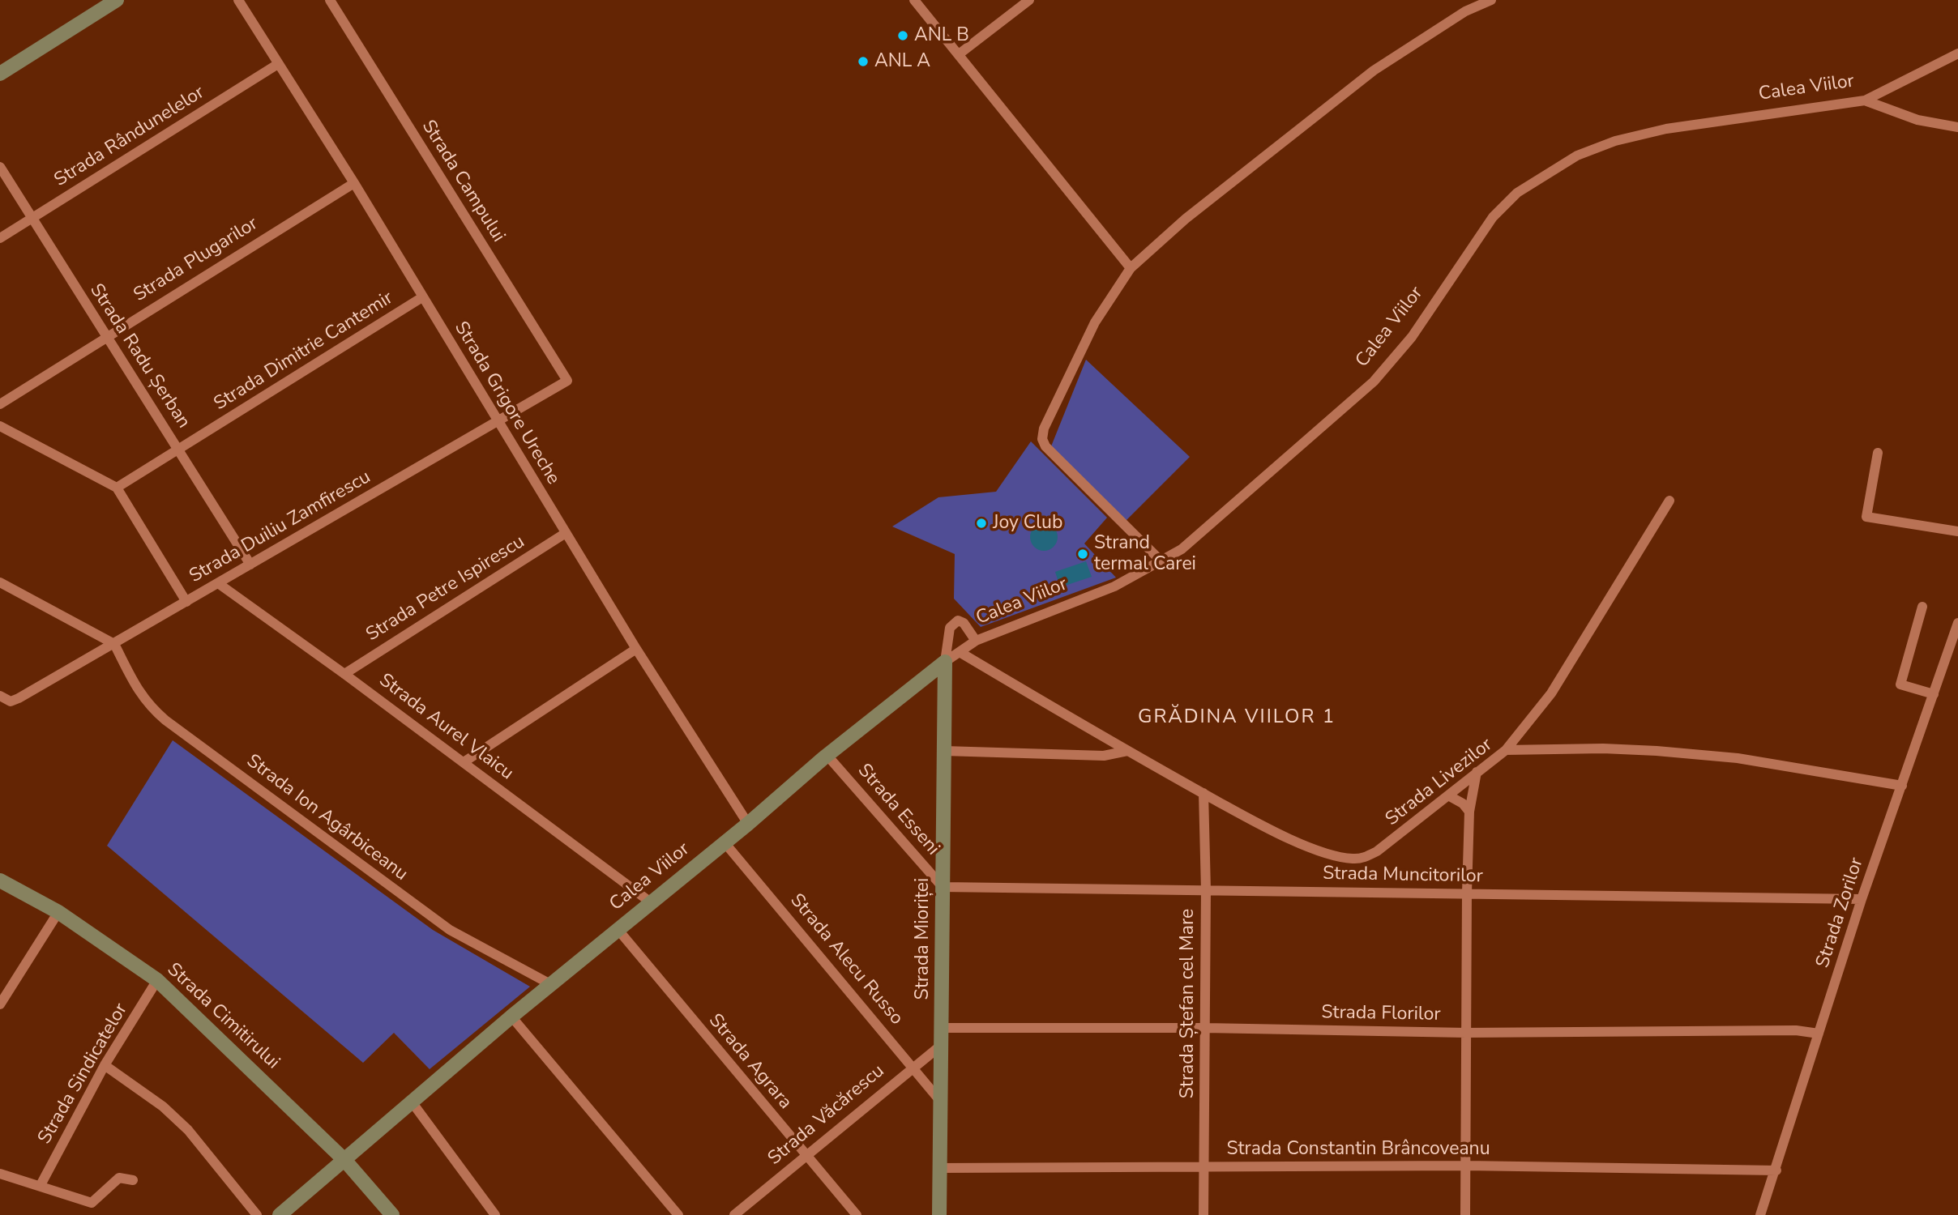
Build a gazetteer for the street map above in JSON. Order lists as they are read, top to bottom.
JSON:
{
  "streets": {
    "street": [
      "Calea Viilor",
      "Strada Rândunelelor",
      "Strada Campului",
      "Strada Plugarilor",
      "Strada Dimitrie Cantemir",
      "Strada Radu Șerban",
      "Strada Grigore Ureche",
      "Strada Duiliu Zamfirescu",
      "Strada Petre Ispirescu",
      "Strada Aurel Vlaicu",
      "Strada Livezilor",
      "Strada Esseni",
      "Strada Ion Agârbiceanu",
      "Strada Muncitorilor",
      "Strada Zorilor",
      "Strada Mioriței",
      "Strada Alecu Russo",
      "Strada Ștefan cel Mare",
      "Strada Florilor",
      "Strada Cimitirului",
      "Strada Agrara",
      "Strada Sindicatelor",
      "Strada Văcărescu",
      "Strada Constantin Brâncoveanu"
    ]
  },
  "crossings": [
    ["Calea Viilor", "Strada Grigore Ureche"],
    ["Calea Viilor", "Strada Aurel Vlaicu"],
    ["Calea Viilor", "Strada Livezilor"],
    ["Calea Viilor", "Strada Esseni"],
    ["Calea Viilor", "Strada Ion Agârbiceanu"],
    ["Calea Viilor", "Strada Mioriței"],
    ["Calea Viilor", "Strada Alecu Russo"],
    ["Calea Viilor", "Strada Cimitirului"],
    ["Calea Viilor", "Strada Agrara"],
    ["Strada Rândunelelor", "Strada Radu Șerban"],
    ["Strada Rândunelelor", "Strada Grigore Ureche"],
    ["Strada Campului", "Strada Duiliu Zamfirescu"],
    ["Strada Plugarilor", "Strada Radu Șerban"],
    ["Strada Plugarilor", "Strada Grigore Ureche"],
    ["Strada Dimitrie Cantemir", "Strada Radu Șerban"],
    ["Strada Dimitrie Cantemir", "Strada Grigore Ureche"],
    ["Strada Radu Șerban", "Strada Duiliu Zamfirescu"],
    ["Strada Grigore Ureche", "Strada Duiliu Zamfirescu"],
    ["Strada Grigore Ureche", "Strada Petre Ispirescu"],
    ["Strada Duiliu Zamfirescu", "Strada Aurel Vlaicu"],
    ["Strada Duiliu Zamfirescu", "Strada Ion Agârbiceanu"],
    ["Strada Petre Ispirescu", "Strada Aurel Vlaicu"],
    ["Strada Livezilor", "Strada Zorilor"],
    ["Strada Livezilor", "Strada Ștefan cel Mare"],
    ["Strada Esseni", "Strada Muncitorilor"],
    ["Strada Esseni", "Strada Mioriței"],
    ["Strada Muncitorilor", "Strada Zorilor"],
    ["Strada Muncitorilor", "Strada Mioriței"],
    ["Strada Muncitorilor", "Strada Ștefan cel Mare"],
    ["Strada Zorilor", "Strada Florilor"],
    ["Strada Zorilor", "Strada Constantin Brâncoveanu"],
    ["Strada Mioriței", "Strada Alecu Russo"],
    ["Strada Mioriței", "Strada Florilor"],
    ["Strada Mioriței", "Strada Văcărescu"],
    ["Strada Mioriței", "Strada Constantin Brâncoveanu"],
    ["Strada Alecu Russo", "Strada Văcărescu"],
    ["Strada Ștefan cel Mare", "Strada Florilor"],
    ["Strada Ștefan cel Mare", "Strada Constantin Brâncoveanu"],
    ["Strada Cimitirului", "Strada Sindicatelor"],
    ["Strada Agrara", "Strada Văcărescu"]
  ],
  "districts": ["GRĂDINA VIILOR 1"],
  "places": [
    "ANL B",
    "ANL A",
    "Joy Club",
    "Strand termal Carei"
  ]
}
